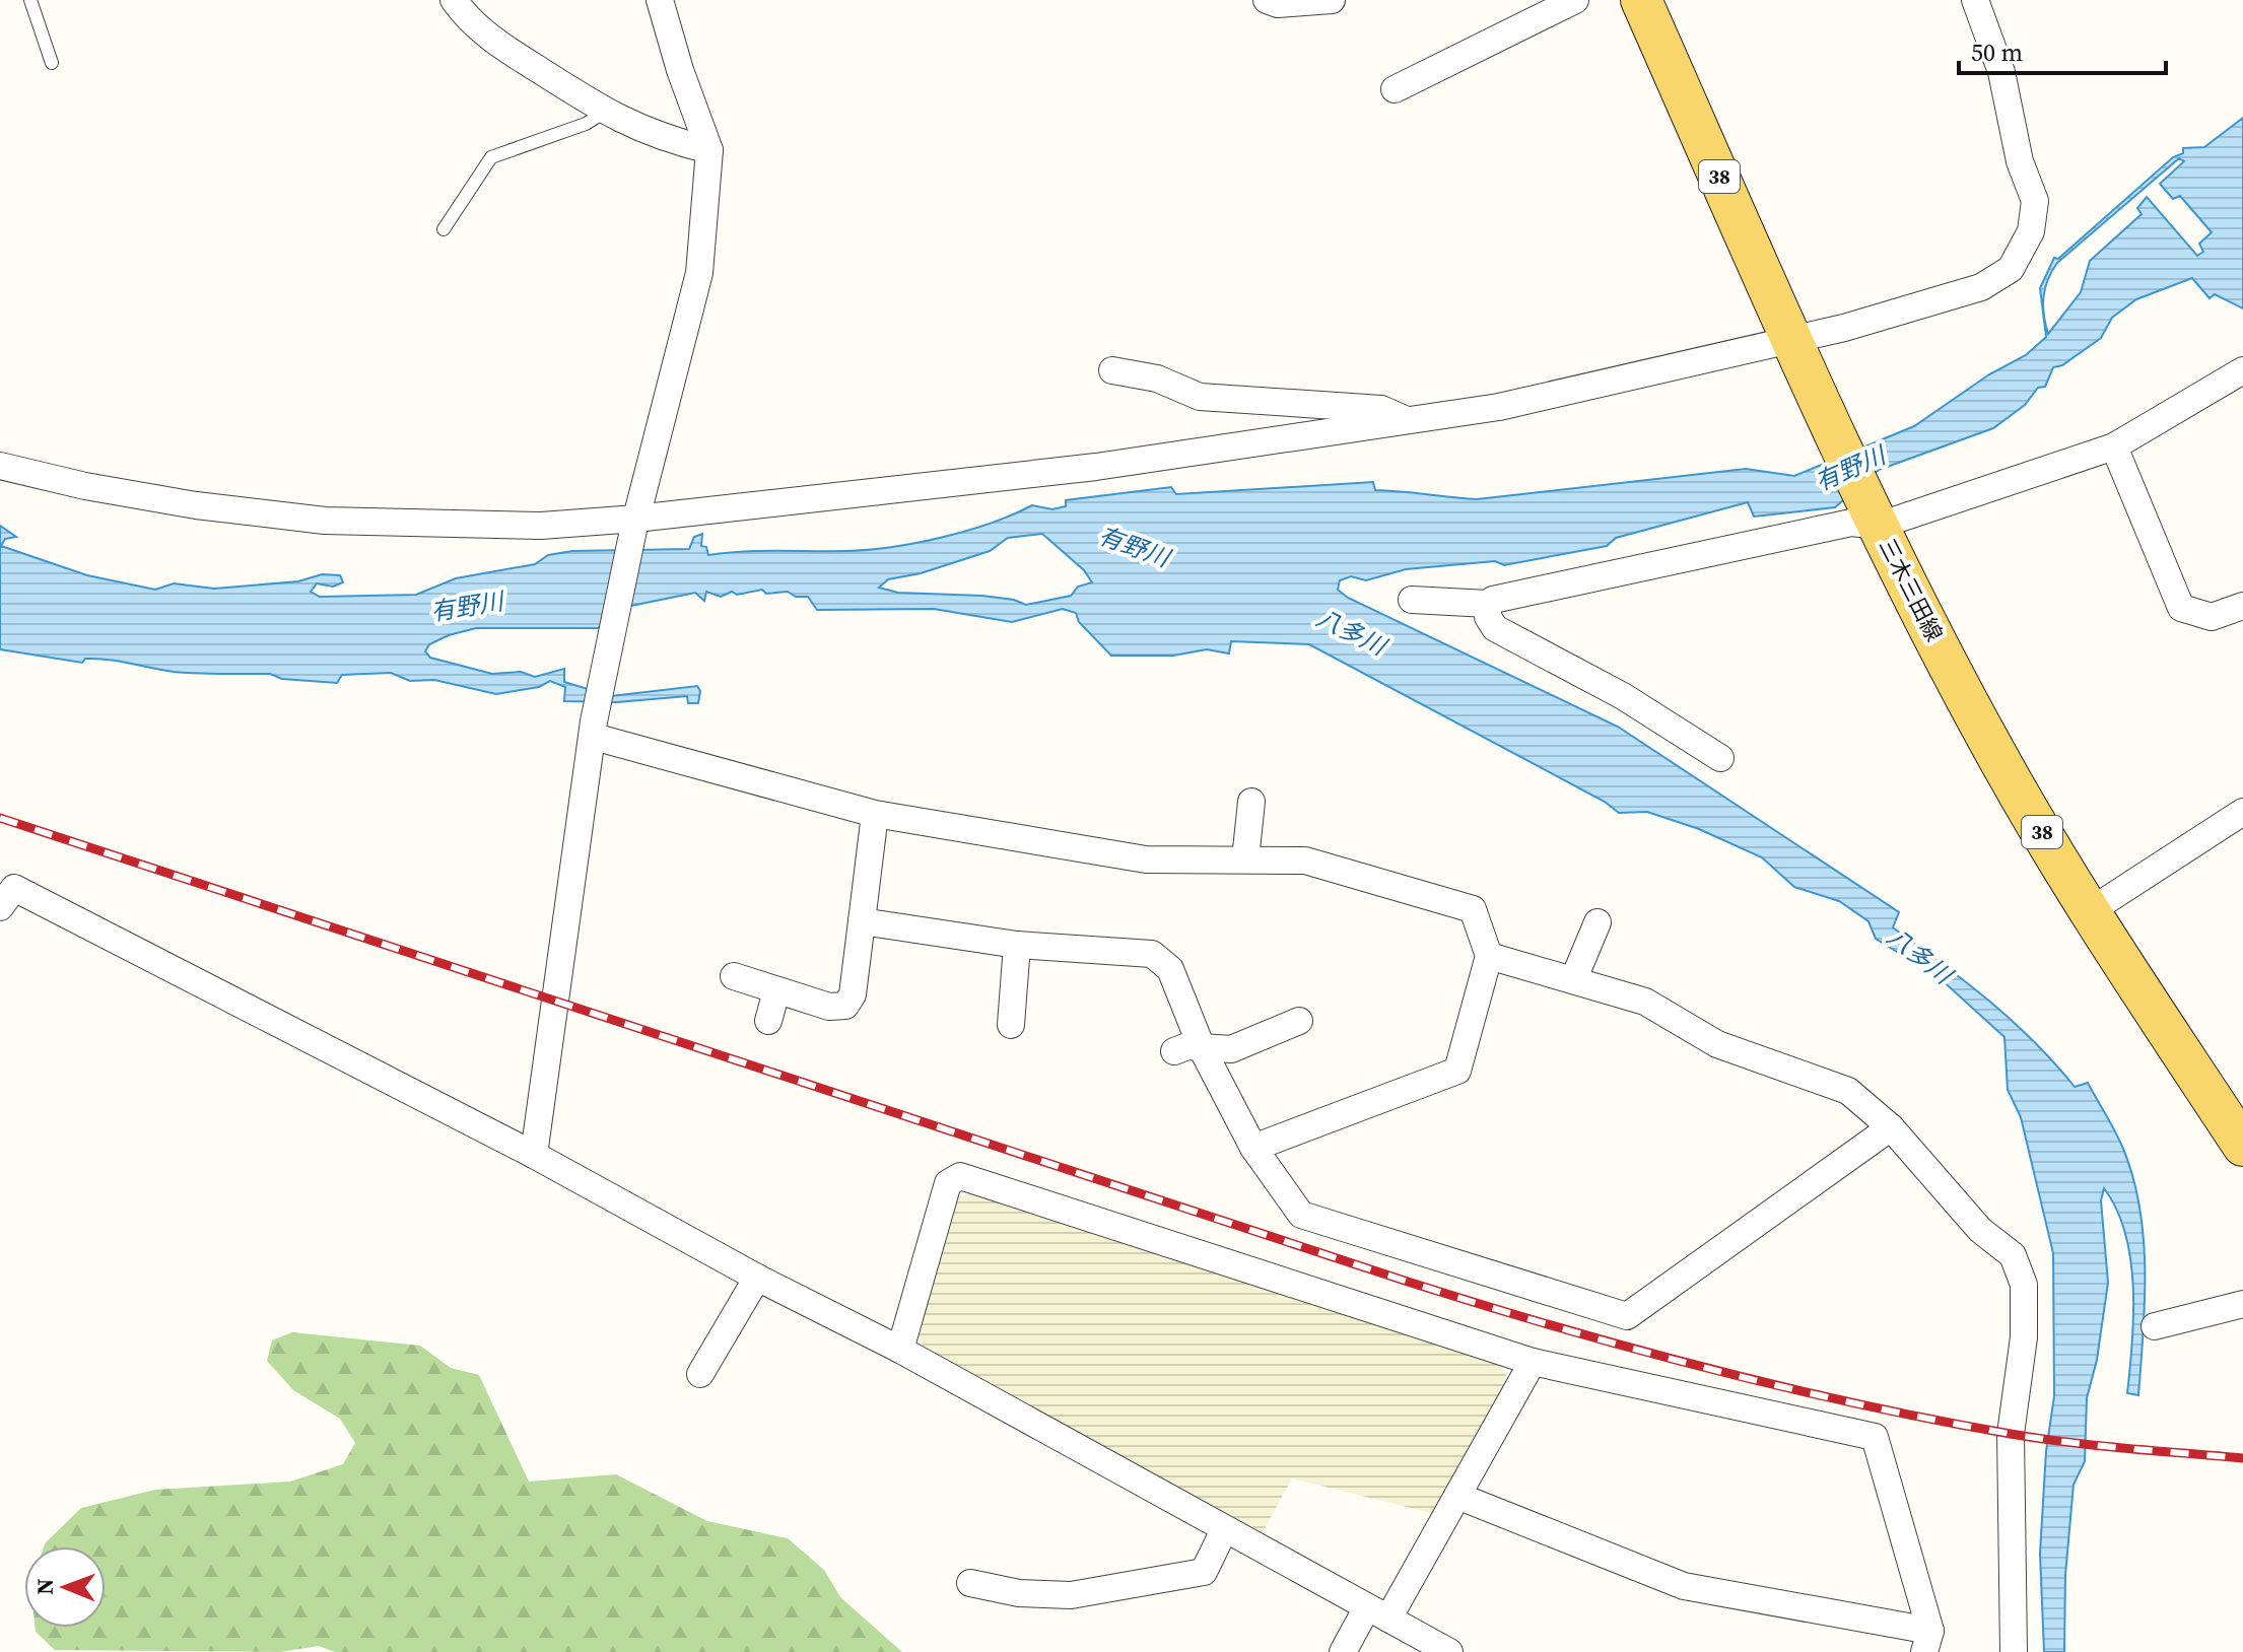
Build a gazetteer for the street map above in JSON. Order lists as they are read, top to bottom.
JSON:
{
  "streets": {
    "main road": ["38", "三木三田線"]
  },
  "water": ["有野川", "八多川"],
  "scale_bar": "50 m",
  "north": "left"
}
